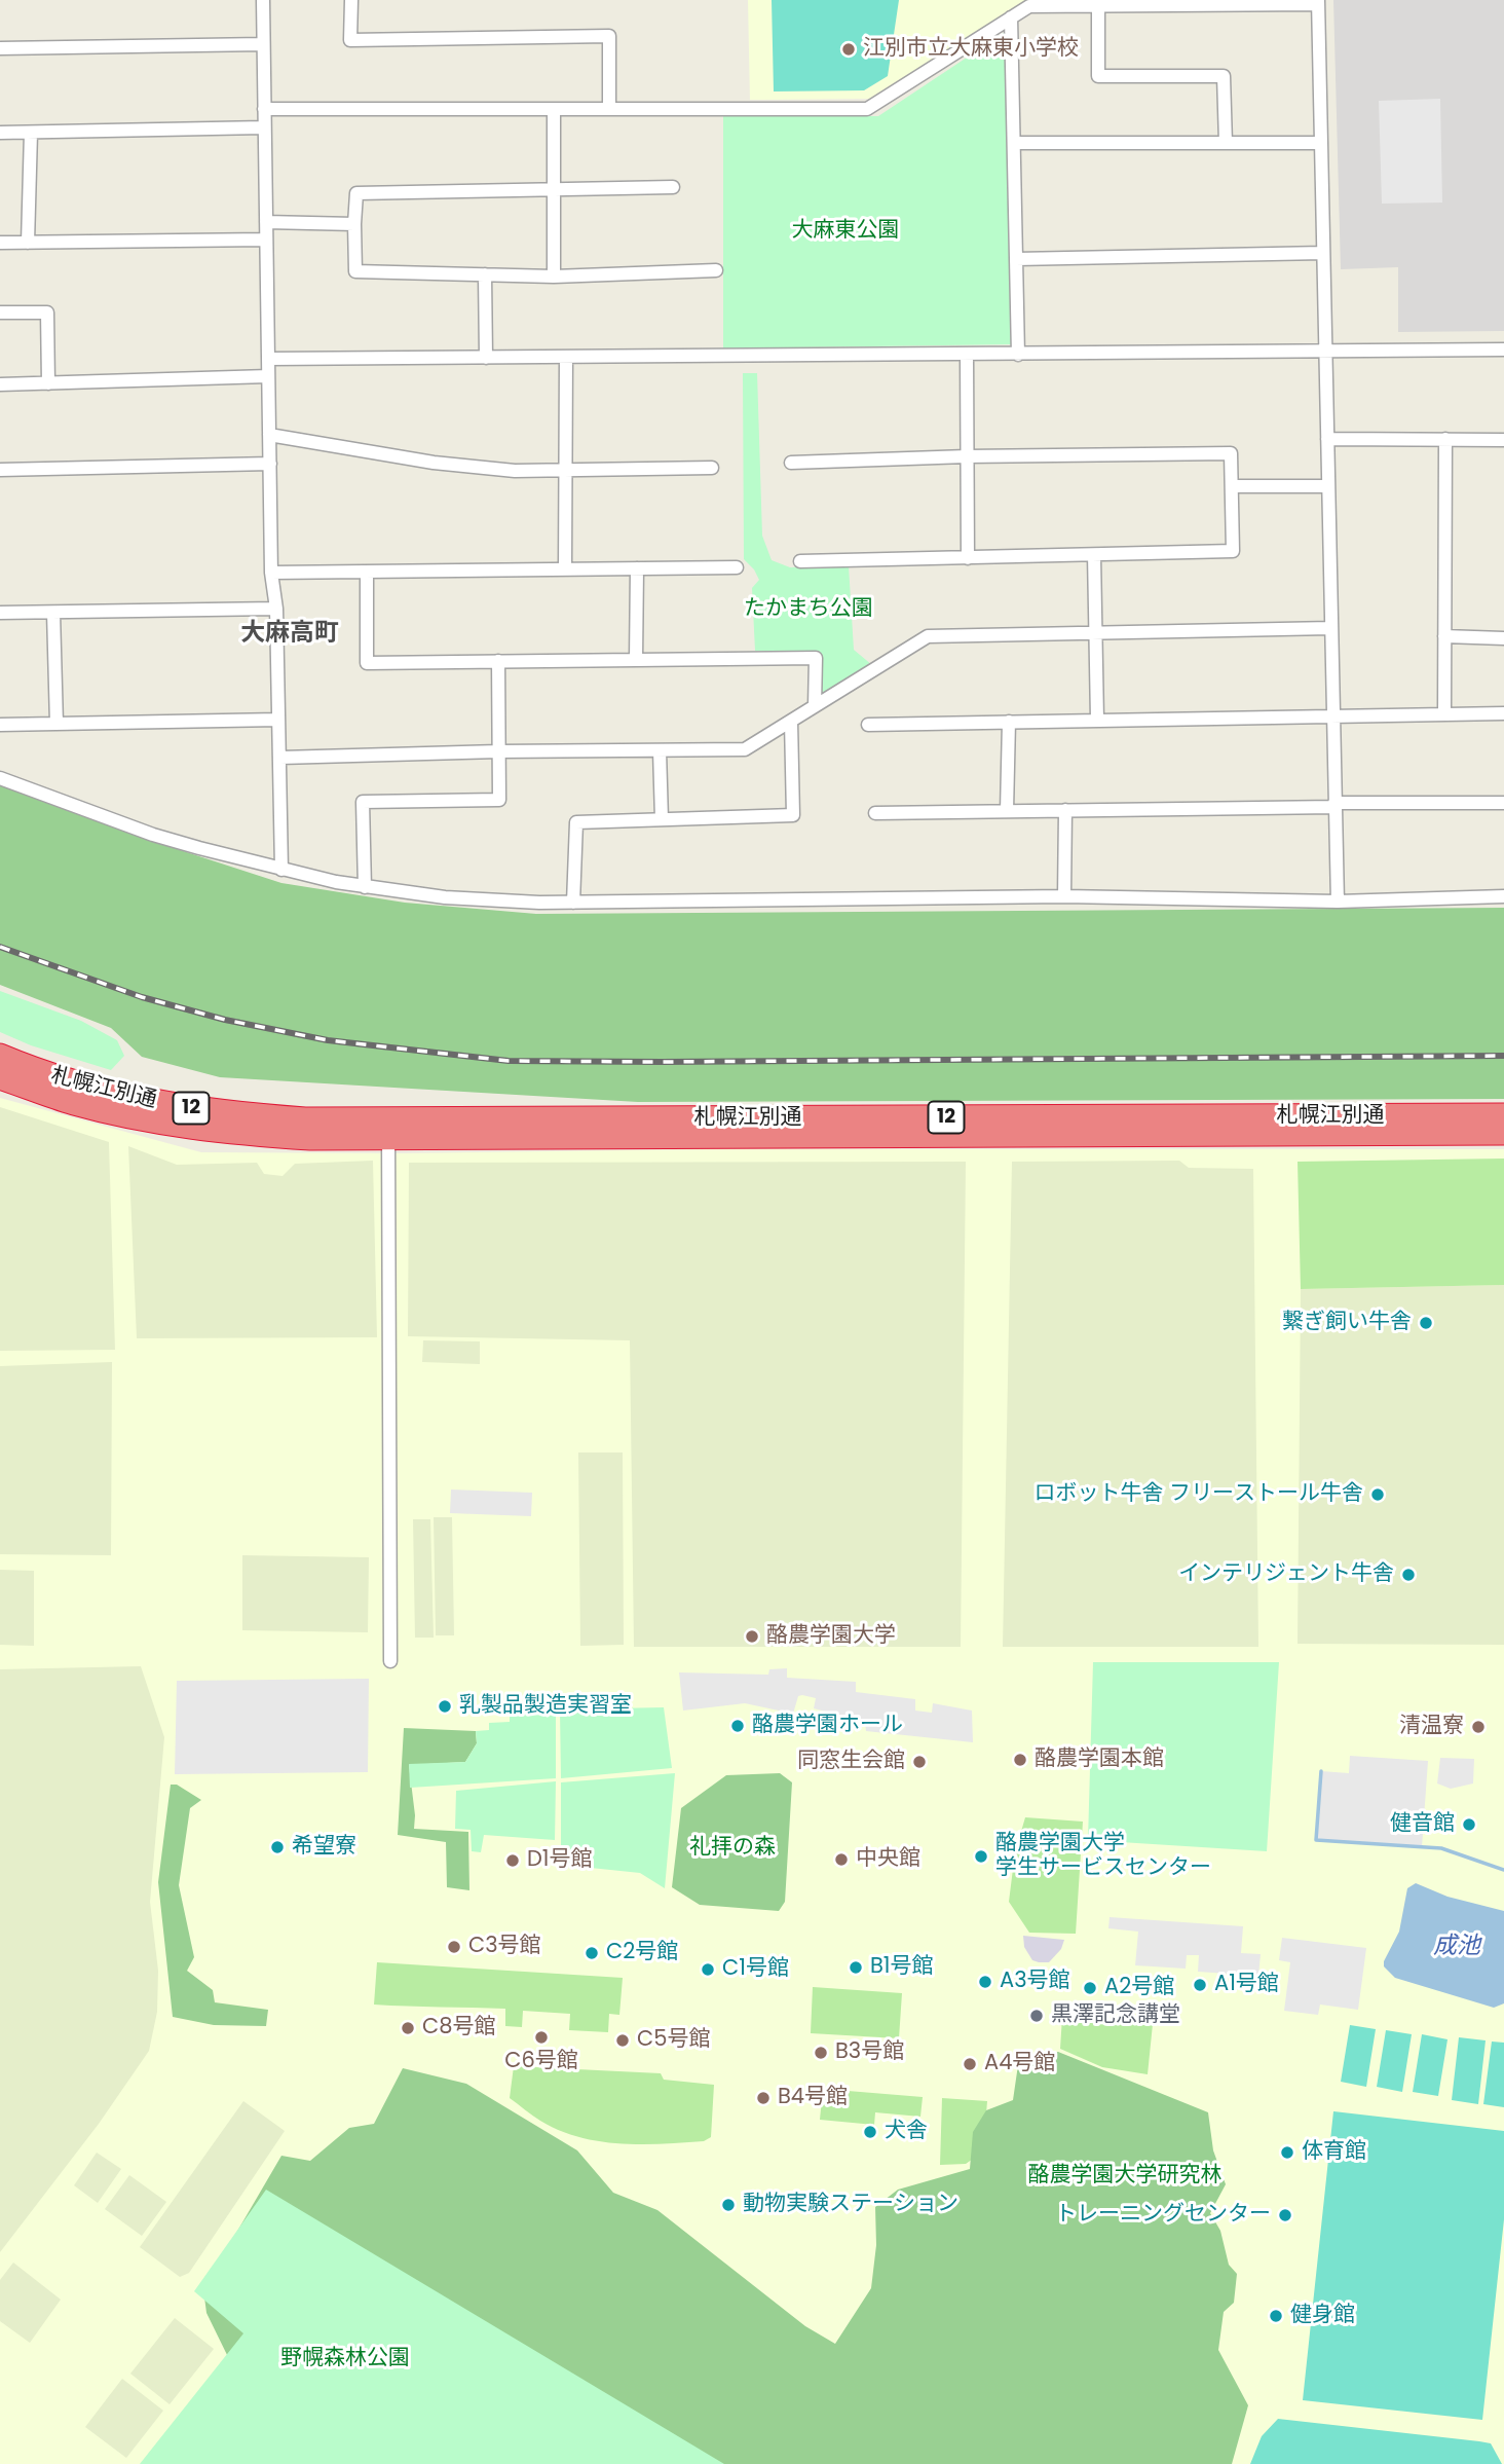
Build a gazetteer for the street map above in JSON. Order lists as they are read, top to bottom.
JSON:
{
  "streets": {
    "highway": ["札幌江別通", "12"]
  },
  "districts": ["大麻高町"],
  "water": ["成池"],
  "parks": [
    "大麻東公園",
    "たかまち公園",
    "礼拝の森",
    "酪農学園大学研究林",
    "野幌森林公園"
  ],
  "places": [
    "江別市立大麻東小学校",
    "繋ぎ飼い牛舎",
    "ロボット牛舎 フリーストール牛舎",
    "インテリジェント牛舎",
    "酪農学園大学",
    "乳製品製造実習室",
    "酪農学園ホール",
    "清温寮",
    "酪農学園本館",
    "同窓生会館",
    "健音館",
    "希望寮",
    "酪農学園大学 学生サービスセンター",
    "中央館",
    "D1号館",
    "C3号館",
    "C2号館",
    "B1号館",
    "C1号館",
    "A3号館",
    "A1号館",
    "A2号館",
    "黒澤記念講堂",
    "C8号館",
    "C6号館",
    "C5号館",
    "B3号館",
    "A4号館",
    "B4号館",
    "犬舎",
    "体育館",
    "動物実験ステーション",
    "トレーニングセンター",
    "健身館"
  ]
}
